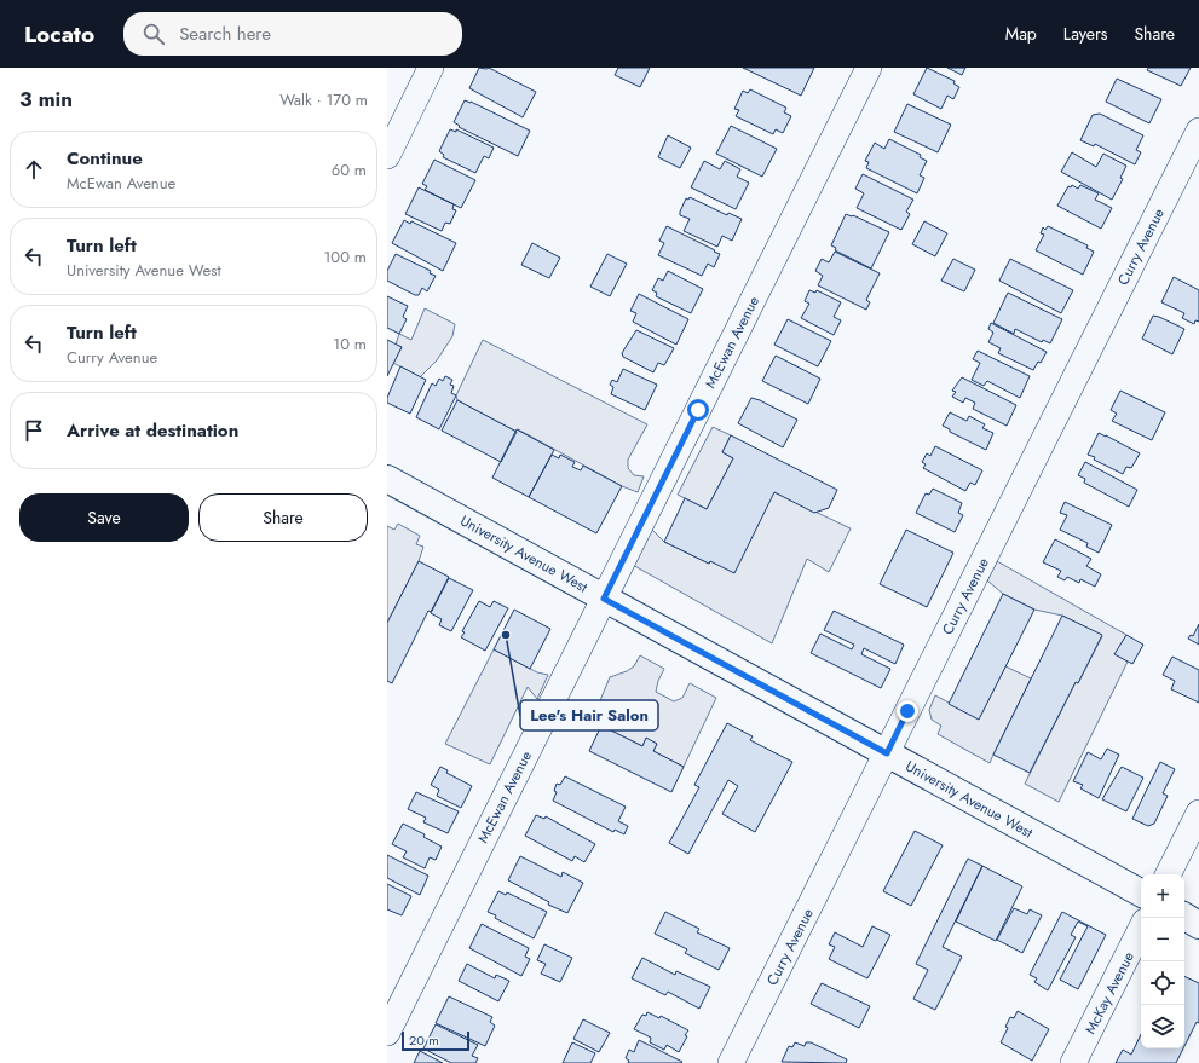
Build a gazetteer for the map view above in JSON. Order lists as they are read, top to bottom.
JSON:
{
  "streets": {
    "main road": ["University Avenue West"],
    "street": ["Curry Avenue", "McEwan Avenue", "McKay Avenue"]
  },
  "crossings": [
    ["Curry Avenue", "University Avenue West"],
    ["McEwan Avenue", "University Avenue West"]
  ],
  "places": ["Lee's Hair Salon"],
  "scale_bar": "20 m",
  "page": {
    "header": "Locato",
    "search": "Search here",
    "nav": ["Map", "Layers", "Share"],
    "heading": ["3 min", "Walk · 170 m"],
    "list": [
      ["Continue", "McEwan Avenue", "60 m"],
      ["Turn left", "University Avenue West", "100 m"],
      ["Turn left", "Curry Avenue", "10 m"],
      "Arrive at destination"
    ],
    "buttons": ["Save", "Share"],
    "map_buttons": ["+", "−"],
    "scale": "20 m"
  }
}
